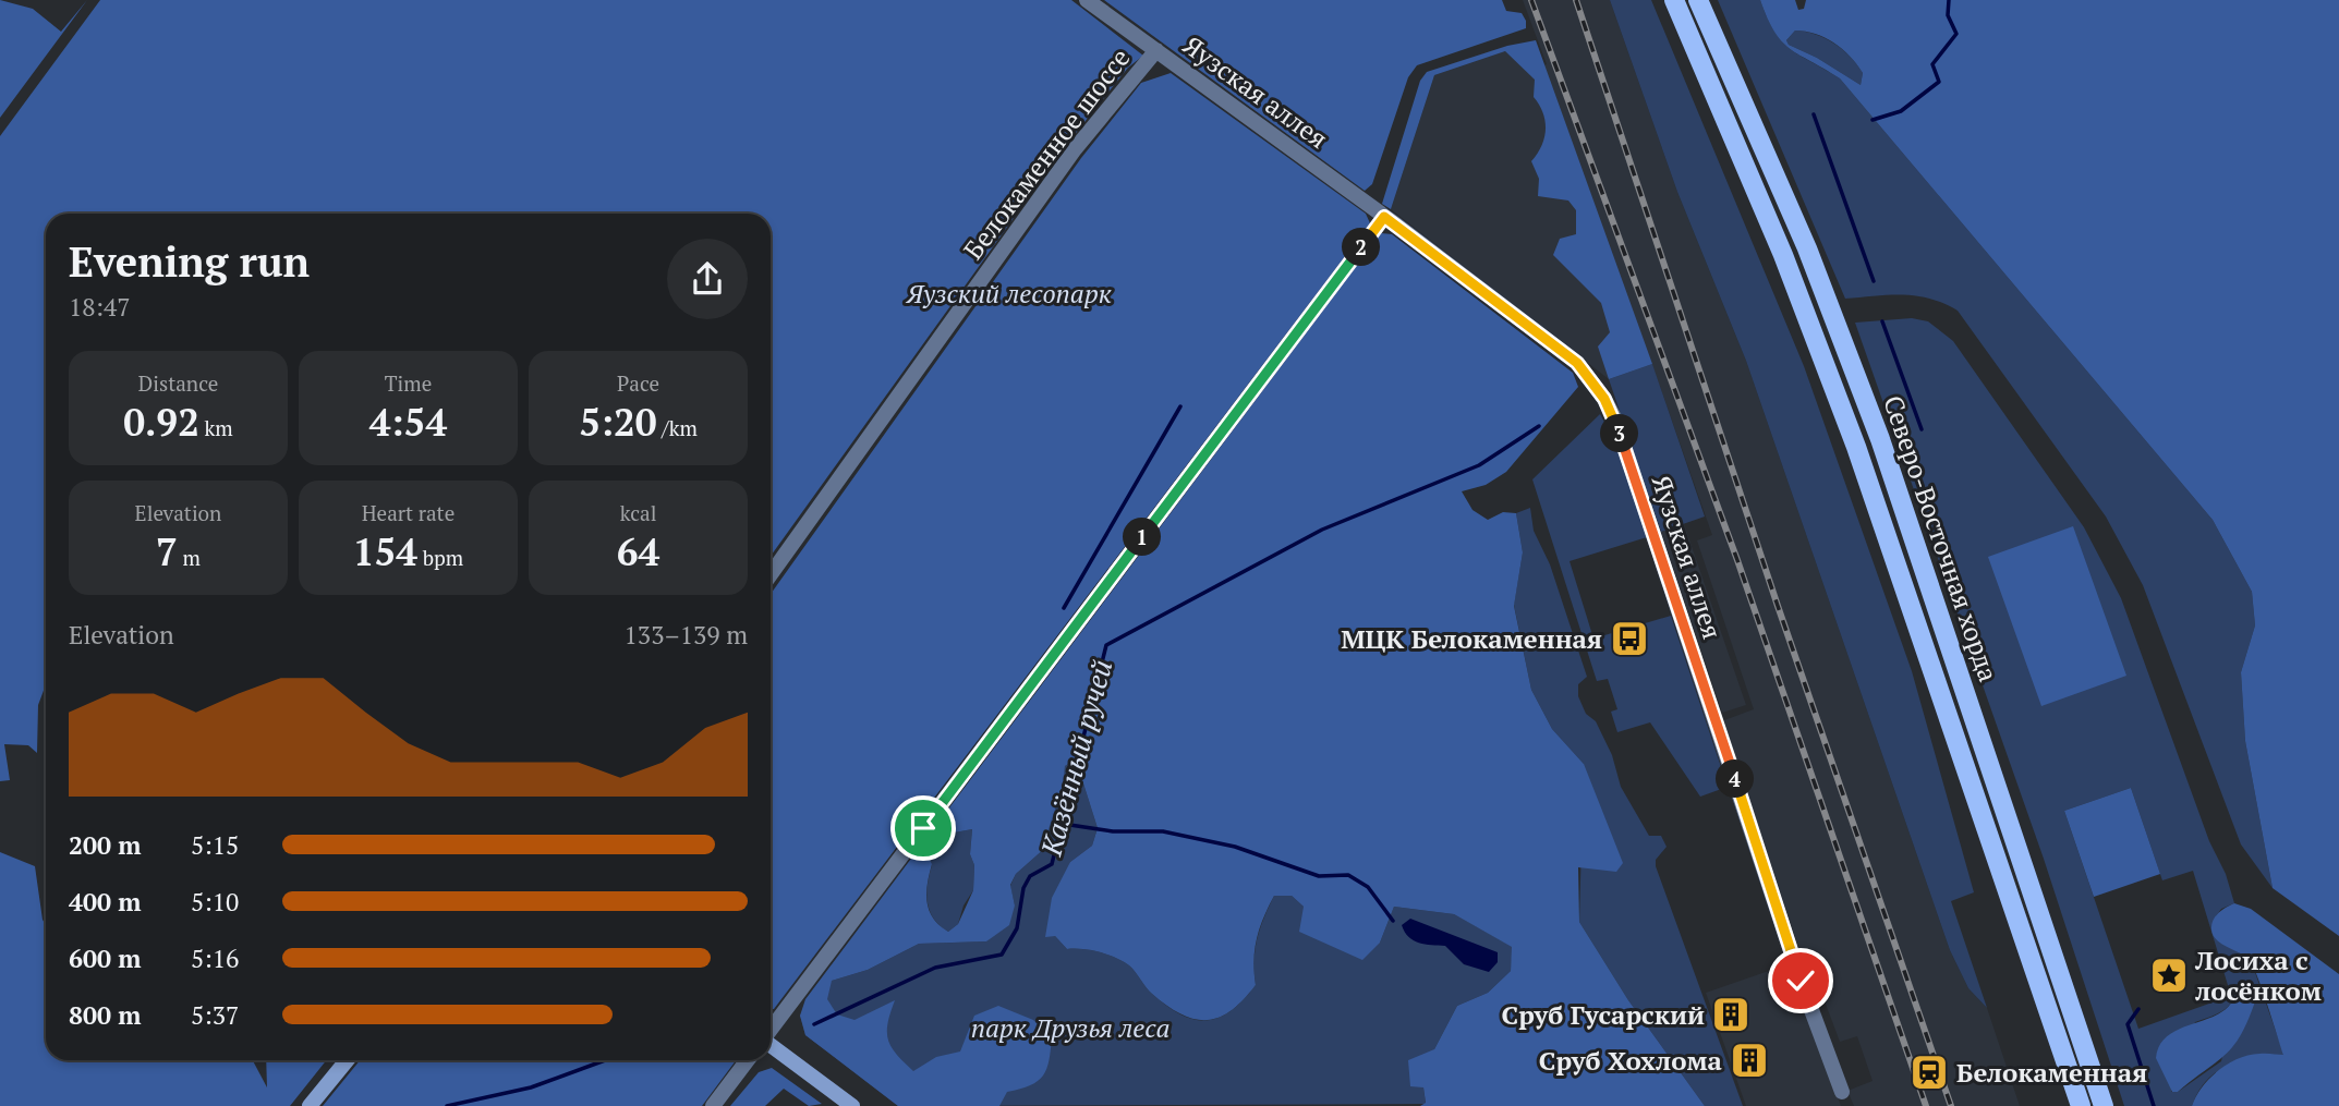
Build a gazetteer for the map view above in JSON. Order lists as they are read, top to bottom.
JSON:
{
  "streets": {
    "main road": ["Северо-Восточная хорда"],
    "street": ["Яузская аллея", "Белокаменное шоссе"]
  },
  "crossings": [
    ["Яузская аллея", "Белокаменное шоссе"]
  ],
  "water": ["Казённый ручей"],
  "parks": ["Яузский лесопарк", "парк Друзья леса"],
  "places": {
    "bus stop": ["МЦК Белокаменная"],
    "place": ["Лосиха с лосёнком"],
    "building": ["Сруб Гусарский", "Сруб Хохлома"],
    "station": ["Белокаменная"]
  },
  "page": {
    "heading": ["Evening run", "18:47"],
    "pins": [
      "2",
      "3",
      "1",
      "4"
    ],
    "stats": [
      ["Distance", "0.92 km"],
      ["Time", "4:54"],
      ["Pace", "5:20 /km"],
      ["Elevation", "7 m"],
      ["Heart rate", "154 bpm"],
      ["kcal", "64"]
    ],
    "chart": ["Elevation", "133–139 m"],
    "list": [
      {
        "name": "200 m",
        "note": "5:15"
      },
      {
        "name": "400 m",
        "note": "5:10"
      },
      {
        "name": "600 m",
        "note": "5:16"
      },
      {
        "name": "800 m",
        "note": "5:37"
      }
    ]
  }
}
